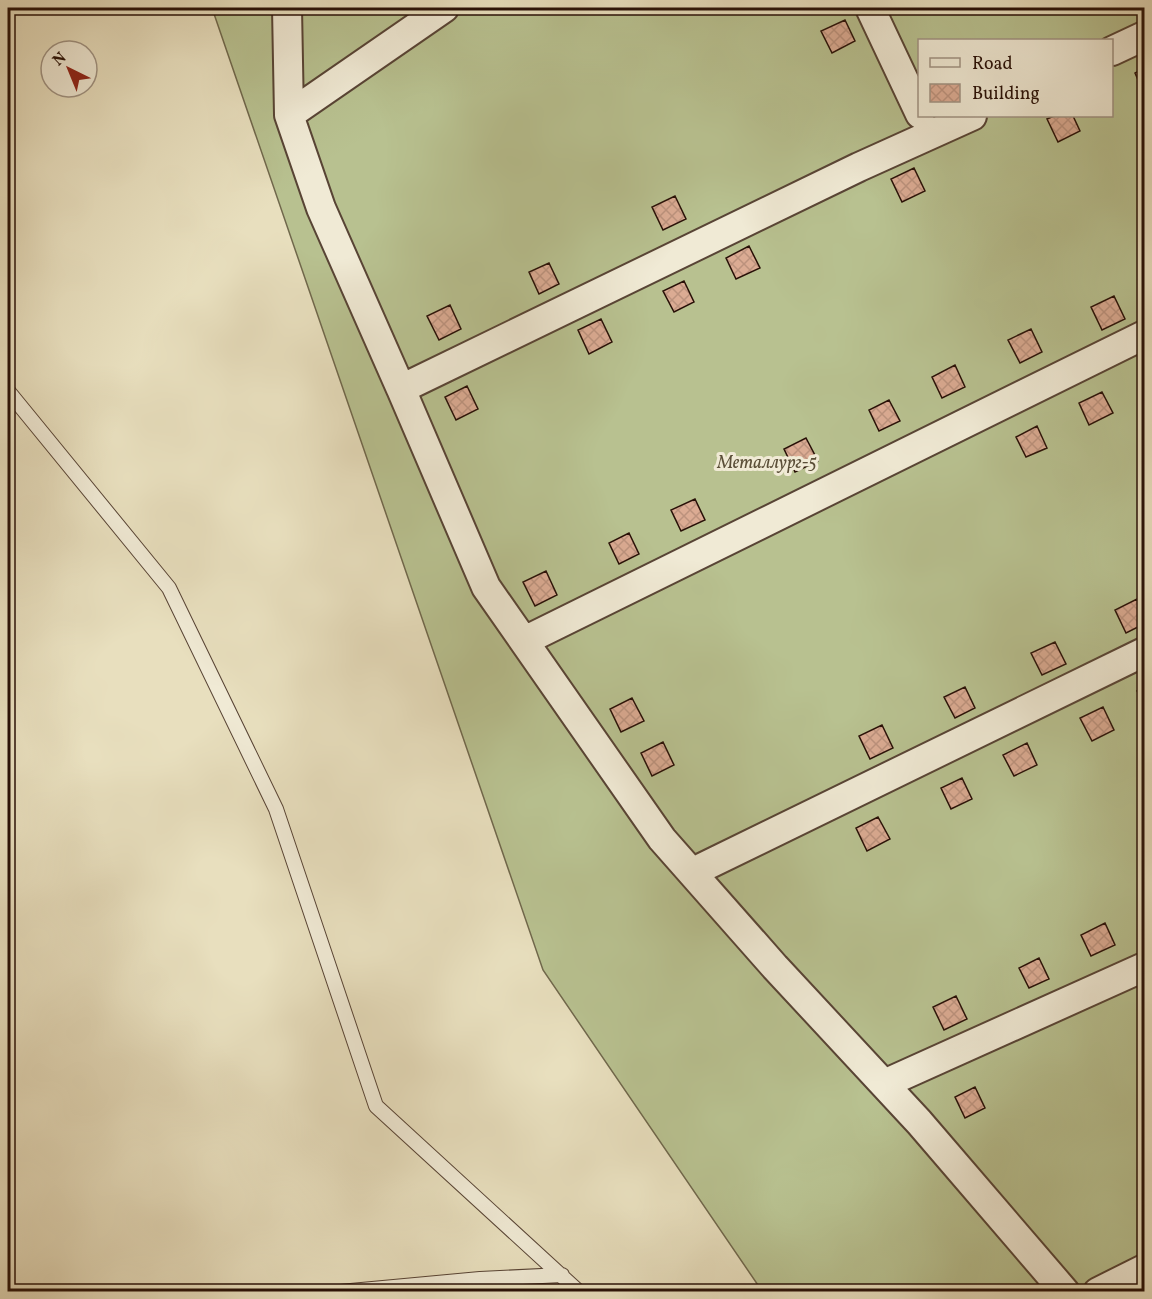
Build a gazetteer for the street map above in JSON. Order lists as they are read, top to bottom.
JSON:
{
  "parks": ["Металлург-5"],
  "legend": ["Road", "Building"],
  "north": "top left"
}
